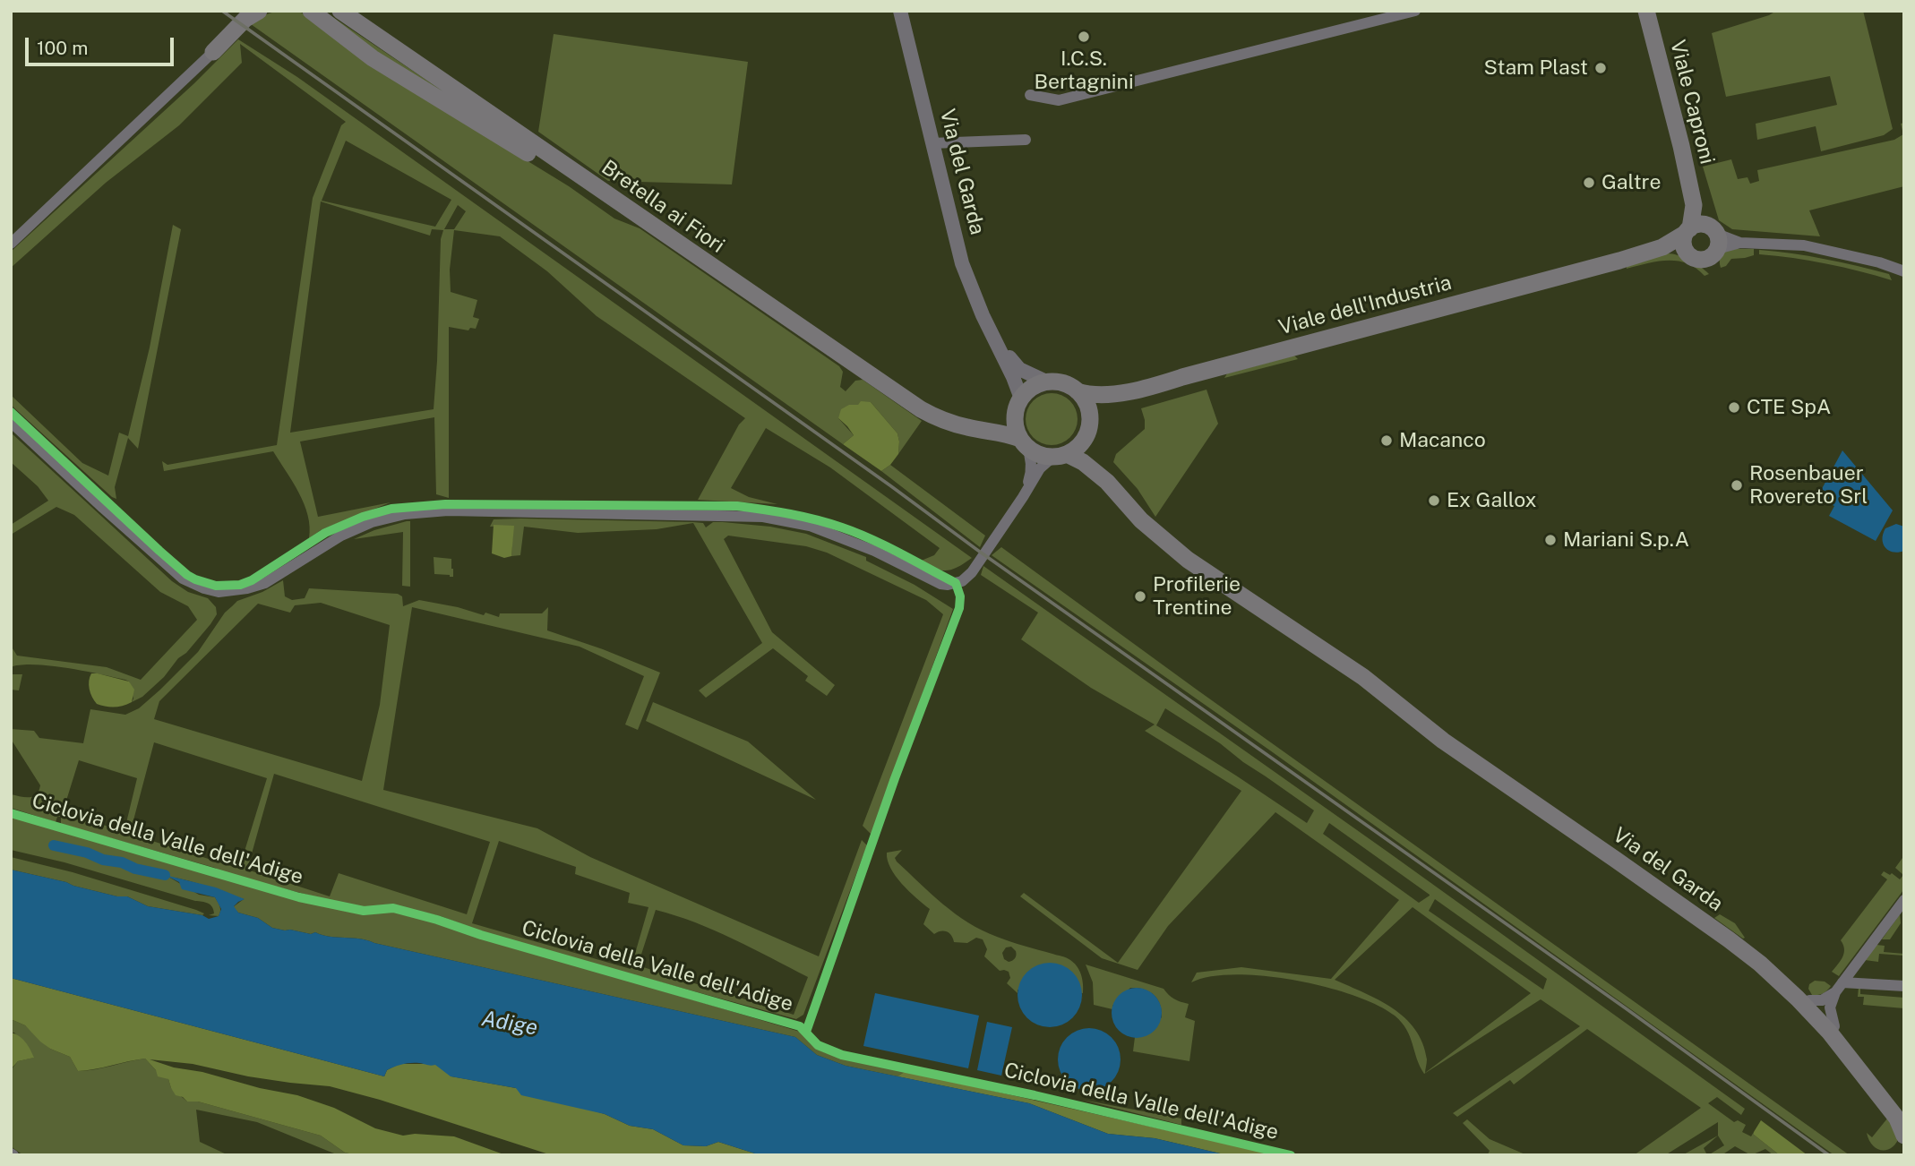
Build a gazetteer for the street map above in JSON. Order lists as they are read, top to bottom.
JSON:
{
  "streets": {
    "main road": [
      "Viale Caproni",
      "Via del Garda",
      "Bretella ai Fiori",
      "Viale dell'Industria"
    ],
    "cycle path": ["Ciclovia della Valle dell'Adige"]
  },
  "crossings": [
    ["Viale Caproni", "Viale dell'Industria"],
    ["Via del Garda", "Bretella ai Fiori"],
    ["Via del Garda", "Viale dell'Industria"],
    ["Bretella ai Fiori", "Viale dell'Industria"]
  ],
  "water": ["Adige"],
  "places": [
    "I.C.S. Bertagnini",
    "Stam Plast",
    "Galtre",
    "CTE SpA",
    "Macanco",
    "Rosenbauer Rovereto Srl",
    "Ex Gallox",
    "Mariani S.p.A",
    "Profilerie Trentine"
  ],
  "scale_bar": "100 m"
}
